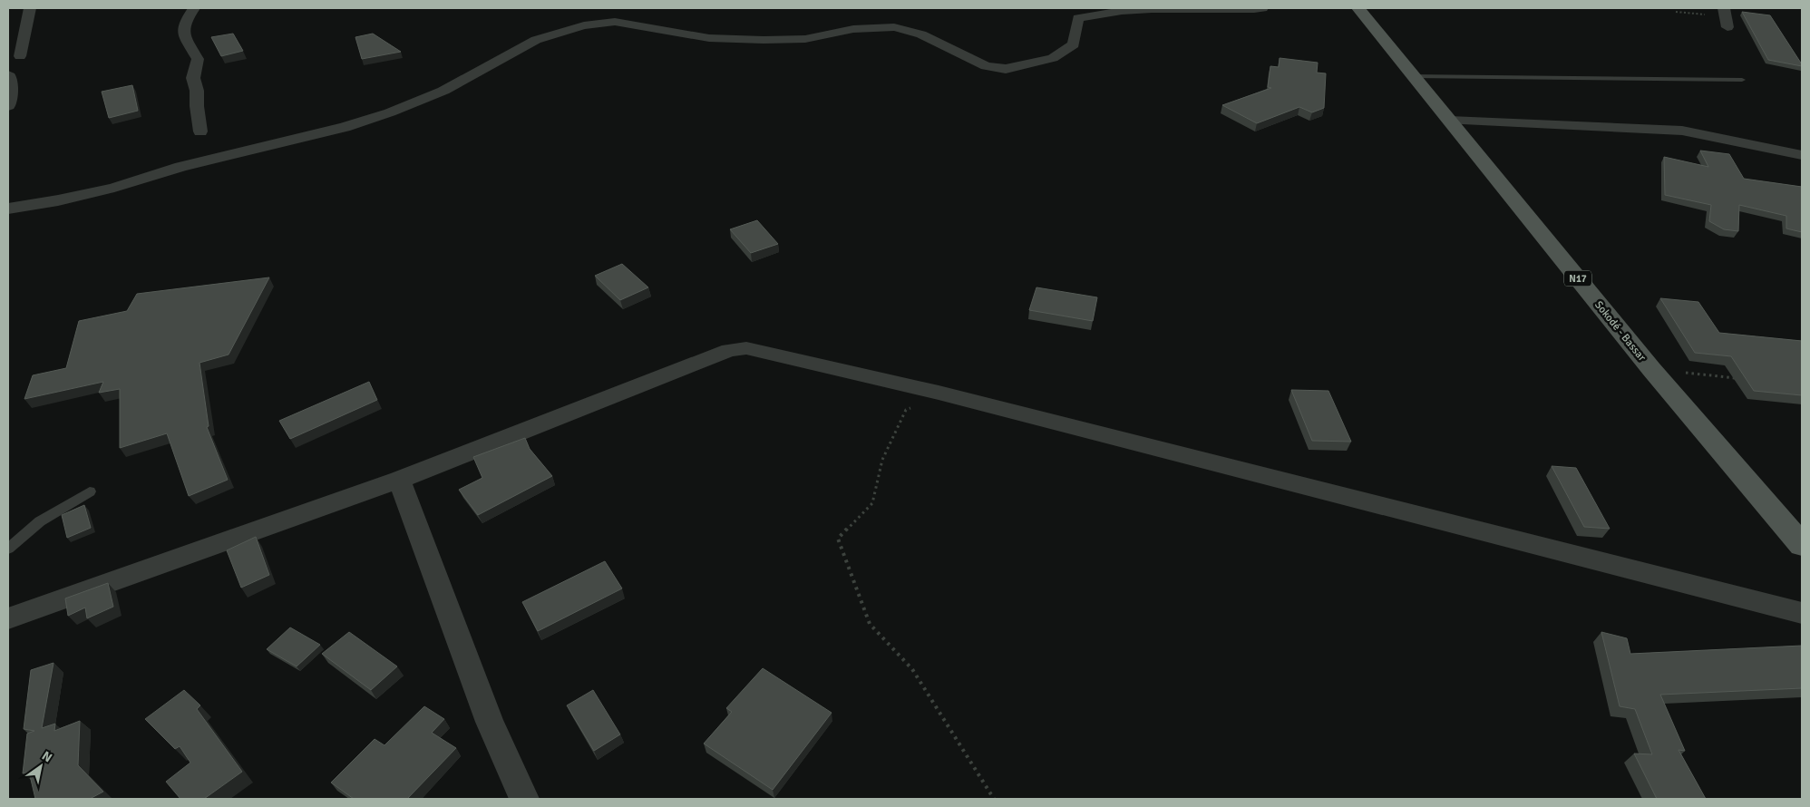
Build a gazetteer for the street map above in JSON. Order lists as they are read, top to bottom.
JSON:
{
  "streets": {
    "main road": ["N17", "Sokodé - Bassar"]
  },
  "north": "top right"
}
